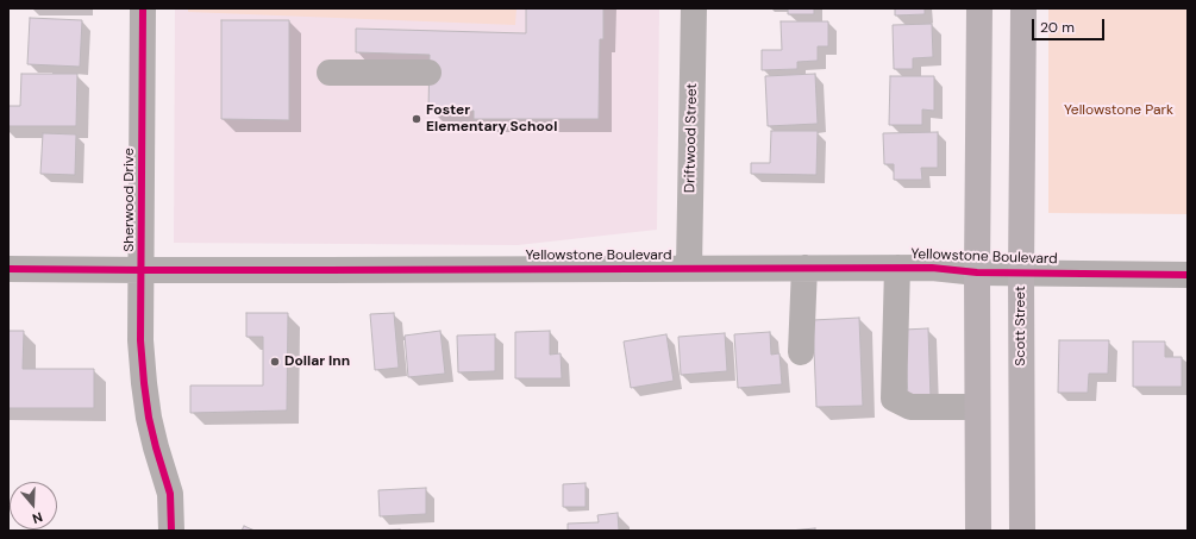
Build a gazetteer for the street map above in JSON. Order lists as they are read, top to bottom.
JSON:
{
  "streets": {
    "main road": ["Scott Street"],
    "street": ["Driftwood Street", "Sherwood Drive", "Yellowstone Boulevard"]
  },
  "crossings": [
    ["Driftwood Street", "Yellowstone Boulevard"],
    ["Sherwood Drive", "Yellowstone Boulevard"],
    ["Yellowstone Boulevard", "Scott Street"]
  ],
  "parks": ["Yellowstone Park"],
  "places": ["Foster Elementary School", "Dollar Inn"],
  "scale_bar": "20 m",
  "north": "bottom"
}
